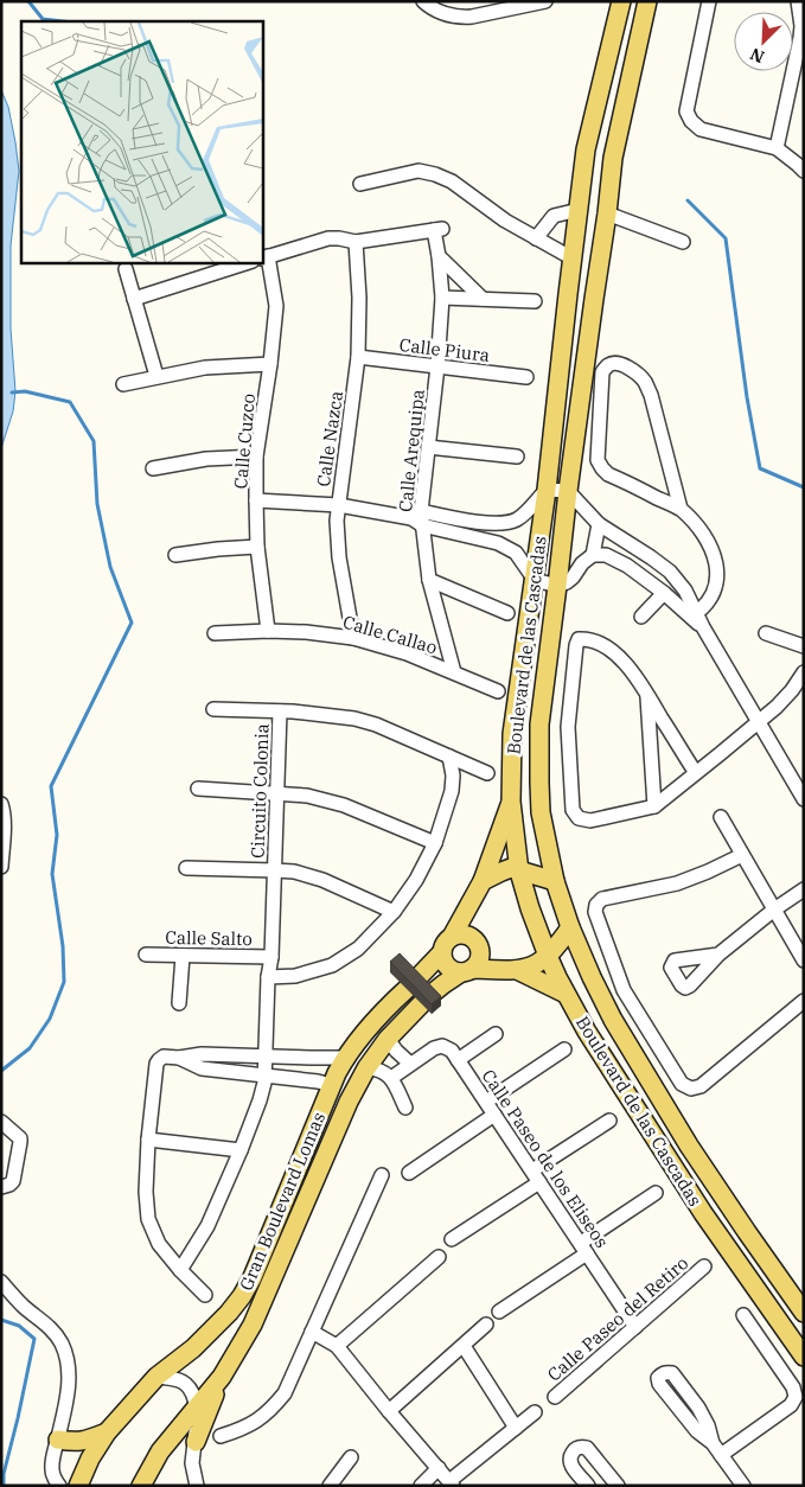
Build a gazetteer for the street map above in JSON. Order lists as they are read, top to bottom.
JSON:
{
  "streets": {
    "main road": ["Boulevard de las Cascadas", "Gran Boulevard Lomas"],
    "street": [
      "Calle Piura",
      "Calle Nazca",
      "Calle Cuzco",
      "Calle Arequipa",
      "Calle Callao",
      "Circuito Colonia",
      "Calle Salto",
      "Calle Paseo de los Eliseos",
      "Calle Paseo del Retiro"
    ]
  },
  "crossings": [
    ["Calle Piura", "Calle Nazca"],
    ["Calle Piura", "Calle Arequipa"],
    ["Calle Nazca", "Calle Arequipa"],
    ["Calle Nazca", "Calle Callao"],
    ["Calle Cuzco", "Calle Callao"],
    ["Calle Arequipa", "Calle Callao"],
    ["Circuito Colonia", "Calle Salto"],
    ["Calle Paseo de los Eliseos", "Calle Paseo del Retiro"]
  ],
  "north": "bottom left"
}
